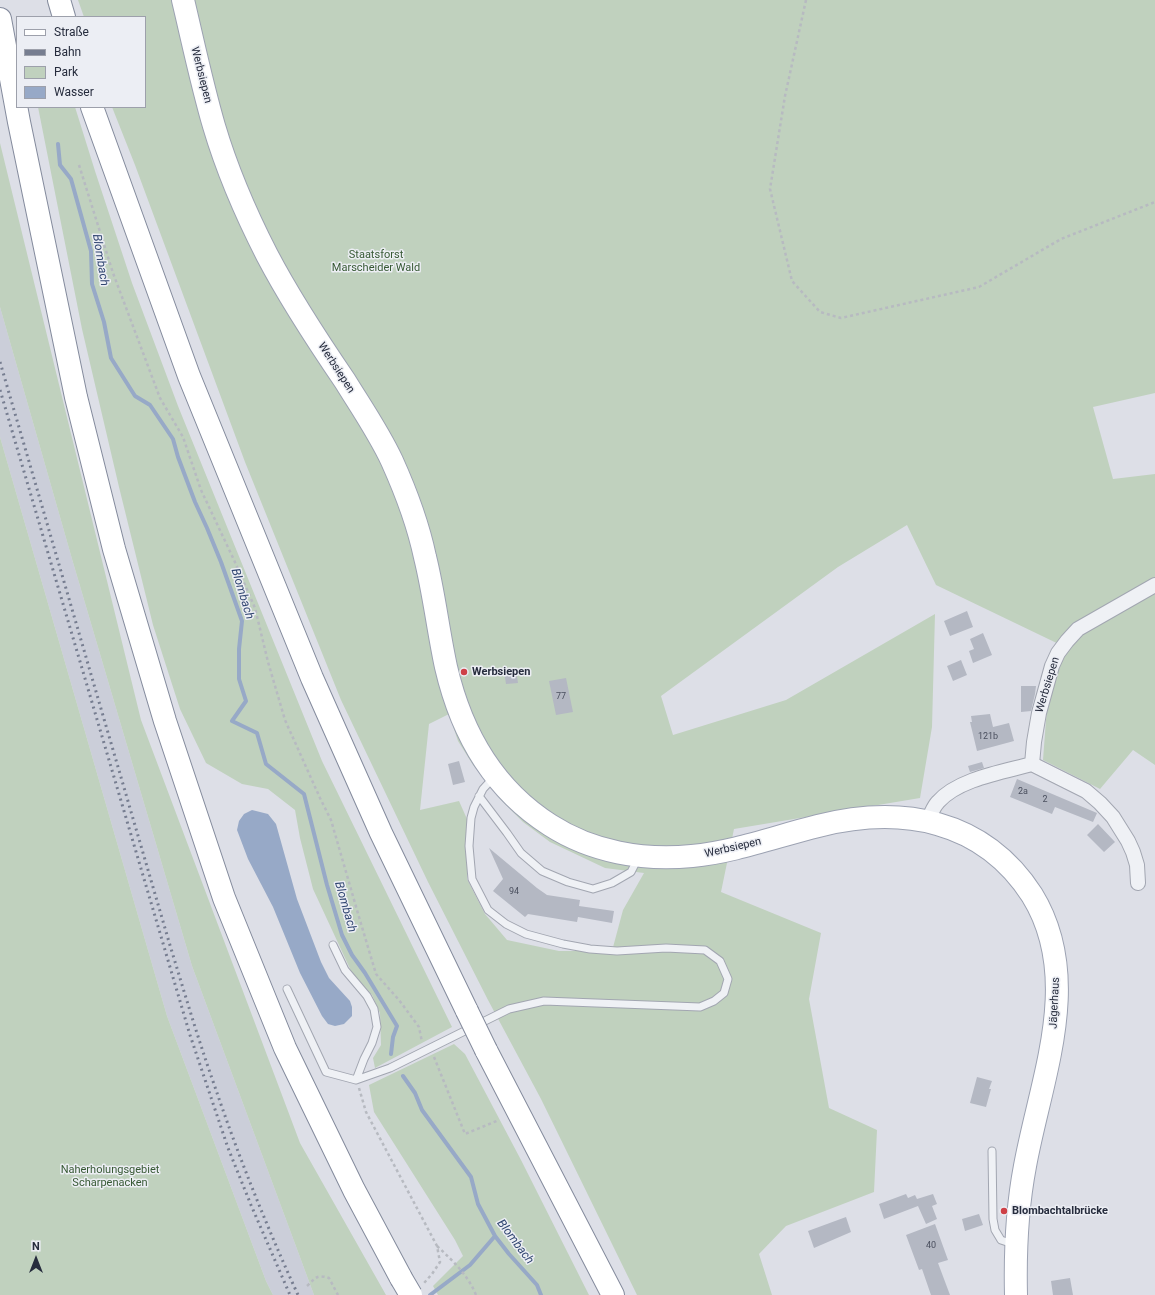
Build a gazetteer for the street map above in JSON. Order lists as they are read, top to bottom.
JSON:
{
  "streets": {
    "main road": ["Werbsiepen", "Jägerhaus"]
  },
  "crossings": [
    ["Werbsiepen", "Jägerhaus"]
  ],
  "water": ["Blombach"],
  "parks": ["Staatsforst Marscheider Wald", "Naherholungsgebiet Scharpenacken"],
  "places": ["Werbsiepen", "Blombachtalbrücke"],
  "house_numbers": [
    "77",
    "121b",
    "2a",
    "2",
    "94",
    "40"
  ],
  "legend": [
    "Straße",
    "Bahn",
    "Park",
    "Wasser"
  ],
  "north": "top"
}
